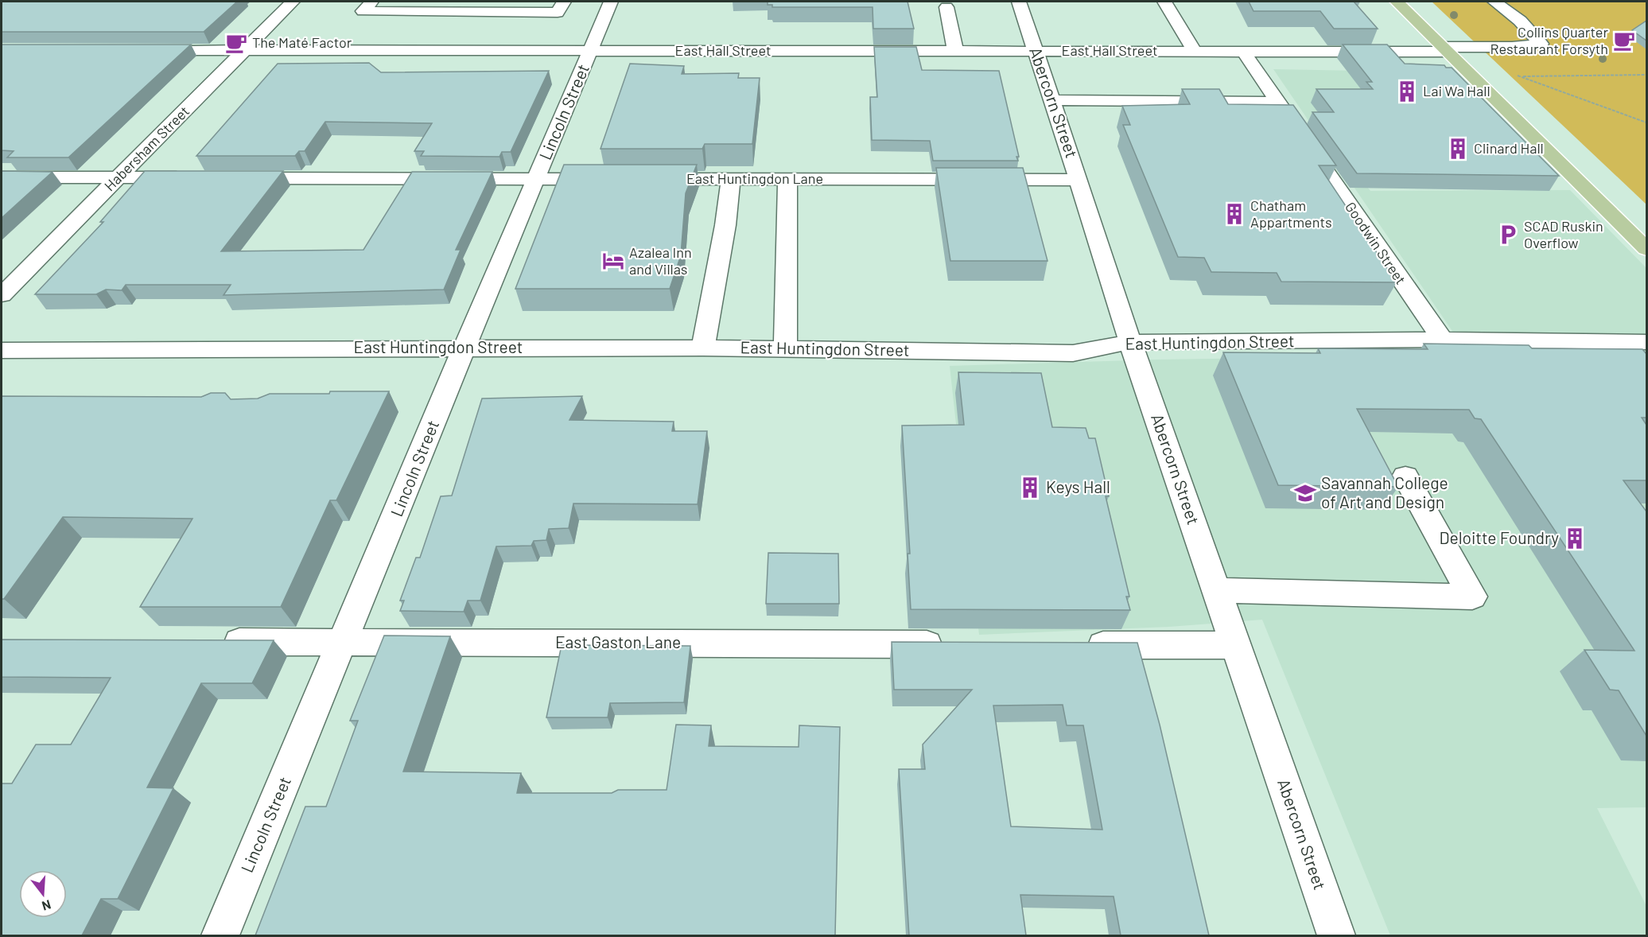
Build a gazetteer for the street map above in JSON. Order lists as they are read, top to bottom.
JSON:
{
  "streets": {
    "street": [
      "East Hall Street",
      "Abercorn Street",
      "Lincoln Street",
      "Habersham Street",
      "East Huntingdon Lane",
      "Goodwin Street",
      "East Huntingdon Street",
      "East Gaston Lane"
    ]
  },
  "crossings": [
    ["East Hall Street", "Abercorn Street"],
    ["East Hall Street", "Lincoln Street"],
    ["East Hall Street", "Habersham Street"],
    ["East Hall Street", "Goodwin Street"],
    ["Abercorn Street", "East Huntingdon Lane"],
    ["Abercorn Street", "East Huntingdon Street"],
    ["Lincoln Street", "East Huntingdon Street"],
    ["Lincoln Street", "East Gaston Lane"],
    ["Goodwin Street", "East Huntingdon Street"]
  ],
  "places": {
    "cafe": ["Collins Quarter Restaurant Forsyth", "The Maté Factor"],
    "building": [
      "Lai Wa Hall",
      "Clinard Hall",
      "Chatham Appartments",
      "Keys Hall",
      "Deloitte Foundry"
    ],
    "parking": ["SCAD Ruskin Overflow"],
    "hotel": ["Azalea Inn and Villas"],
    "school or university": ["Savannah College of Art and Design"]
  },
  "north": "bottom"
}
